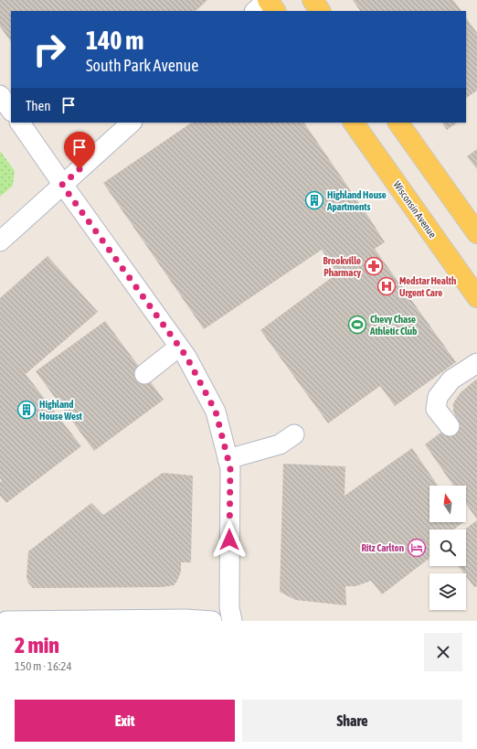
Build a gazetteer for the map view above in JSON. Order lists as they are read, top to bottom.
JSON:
{
  "streets": {
    "main road": ["Wisconsin Avenue"]
  },
  "places": {
    "building": ["Highland House Apartments", "Highland House West"],
    "pharmacy": ["Brookville Pharmacy"],
    "hospital": ["Medstar Health Urgent Care"],
    "sports": ["Chevy Chase Athletic Club"],
    "hotel": ["Ritz Carlton"]
  },
  "north": "top",
  "page": {
    "turn": ["140 m", "South Park Avenue"],
    "then": "Then",
    "heading": ["2 min", "150 m · 16:24"],
    "buttons": ["Exit", "Share"]
  }
}
